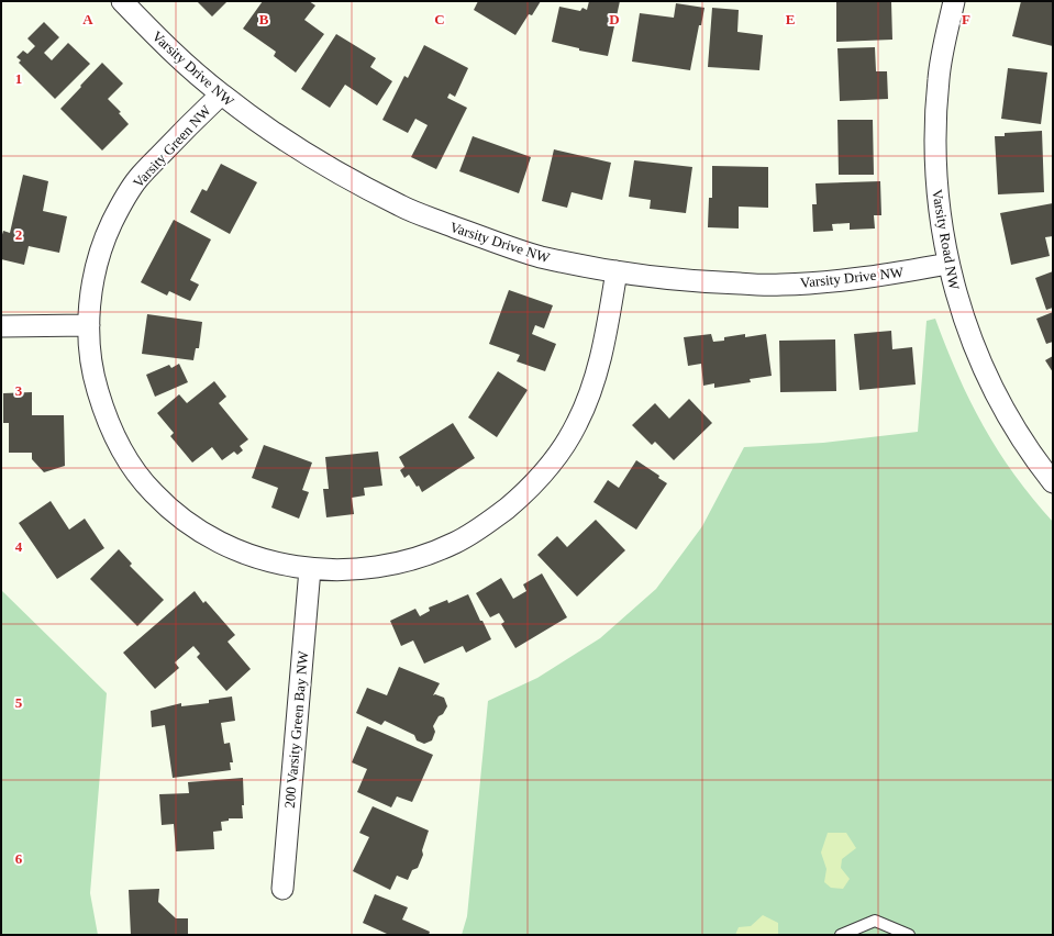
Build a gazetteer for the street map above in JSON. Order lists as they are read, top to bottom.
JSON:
{
  "streets": {
    "street": [
      "Varsity Drive NW",
      "Varsity Green NW",
      "Varsity Road NW",
      "200 Varsity Green Bay NW"
    ]
  },
  "crossings": [
    ["Varsity Drive NW", "Varsity Green NW"],
    ["Varsity Drive NW", "Varsity Road NW"],
    ["Varsity Green NW", "200 Varsity Green Bay NW"]
  ],
  "grid": {
    "columns": [
      "A",
      "B",
      "C",
      "D",
      "E",
      "F"
    ],
    "rows": [
      "1",
      "2",
      "3",
      "4",
      "5",
      "6"
    ]
  }
}
